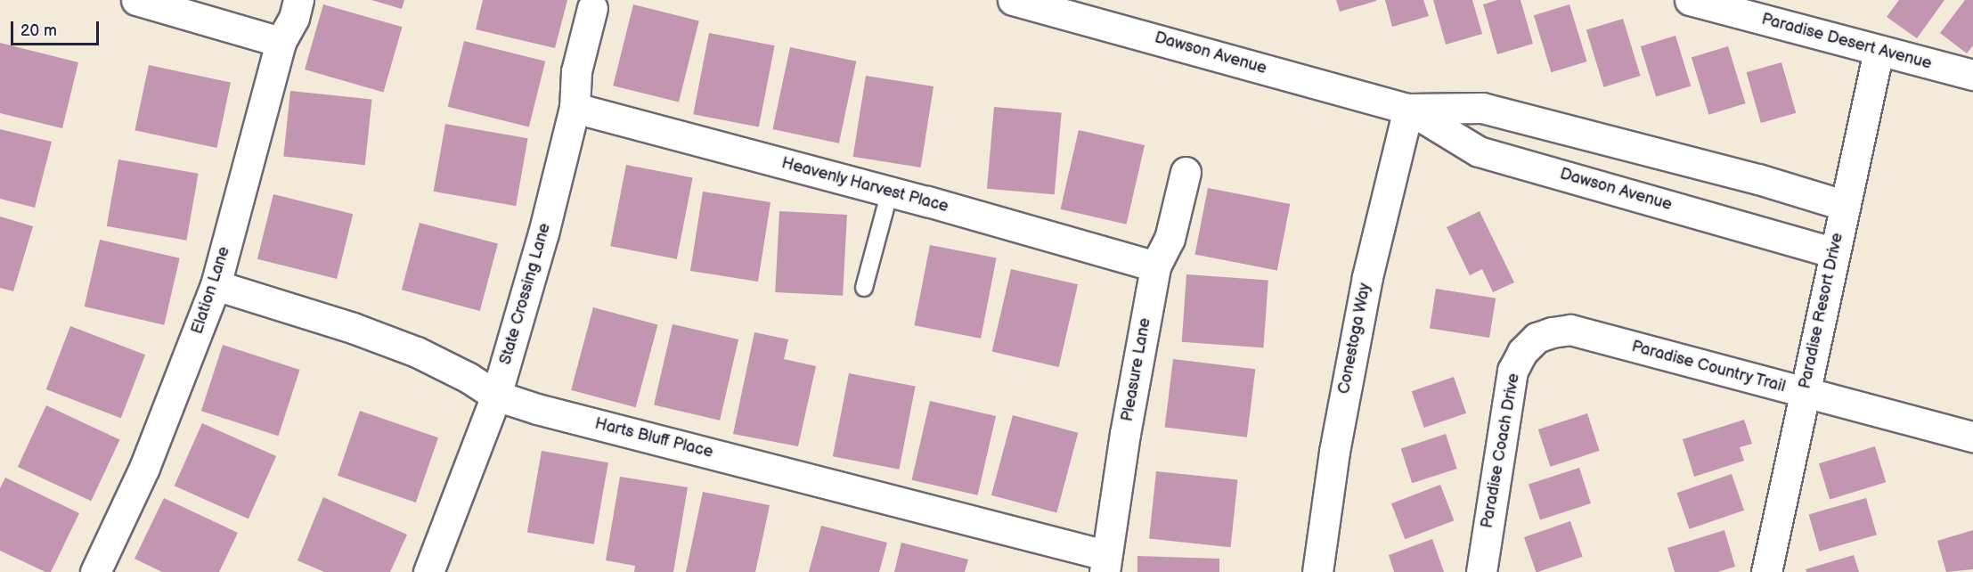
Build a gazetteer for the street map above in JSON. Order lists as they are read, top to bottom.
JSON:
{
  "streets": {
    "street": [
      "Paradise Desert Avenue",
      "Dawson Avenue",
      "Heavenly Harvest Place",
      "Elation Lane",
      "State Crossing Lane",
      "Paradise Resort Drive",
      "Conestoga Way",
      "Paradise Country Trail",
      "Pleasure Lane",
      "Harts Bluff Place",
      "Paradise Coach Drive"
    ]
  },
  "crossings": [
    ["Paradise Desert Avenue", "Paradise Resort Drive"],
    ["Dawson Avenue", "Paradise Resort Drive"],
    ["Dawson Avenue", "Conestoga Way"],
    ["Heavenly Harvest Place", "State Crossing Lane"],
    ["Heavenly Harvest Place", "Pleasure Lane"],
    ["Elation Lane", "Harts Bluff Place"],
    ["State Crossing Lane", "Harts Bluff Place"],
    ["Paradise Resort Drive", "Paradise Country Trail"],
    ["Paradise Country Trail", "Paradise Coach Drive"],
    ["Pleasure Lane", "Harts Bluff Place"]
  ],
  "scale_bar": "20 m"
}
